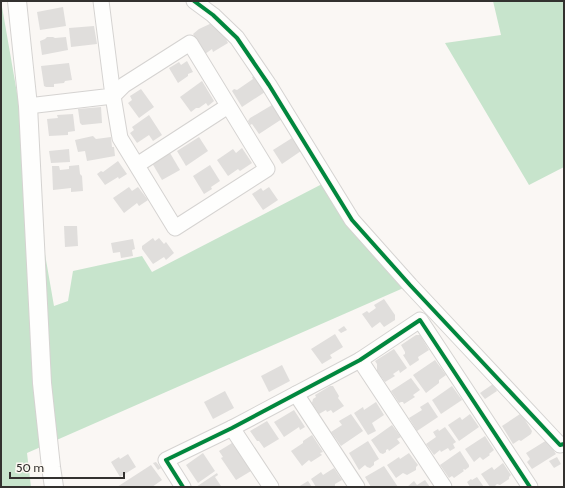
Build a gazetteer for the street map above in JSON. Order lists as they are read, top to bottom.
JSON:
{
  "scale_bar": "50 m"
}
